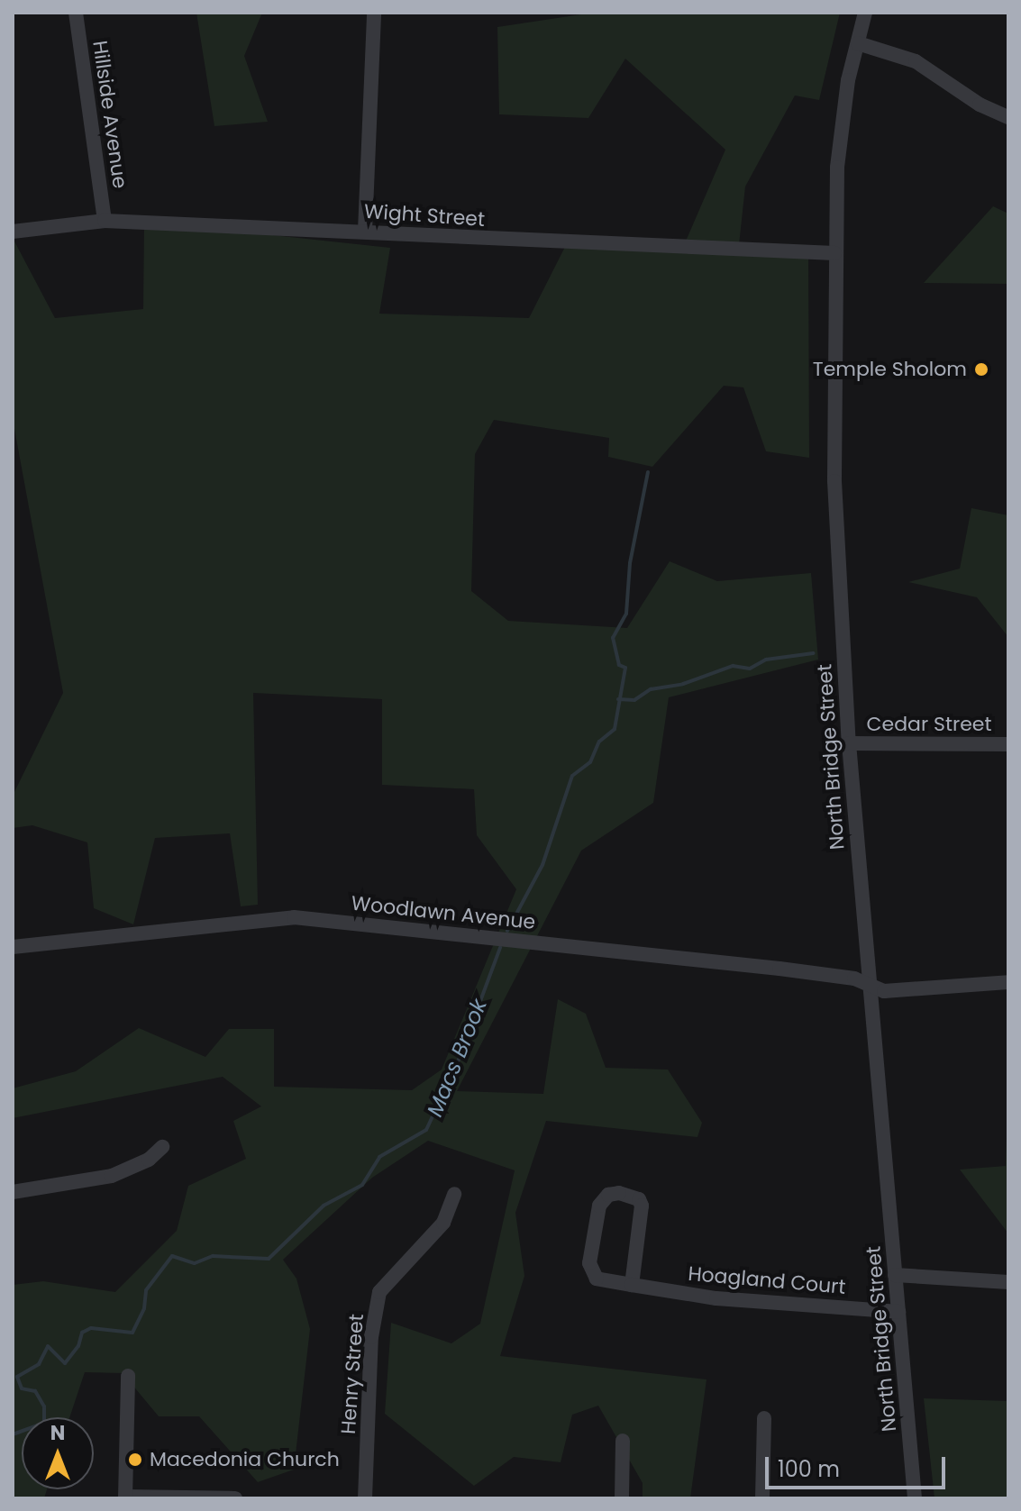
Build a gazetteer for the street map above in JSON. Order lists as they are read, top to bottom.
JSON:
{
  "streets": {
    "street": [
      "Hillside Avenue",
      "Wight Street",
      "Cedar Street",
      "North Bridge Street",
      "Woodlawn Avenue",
      "Hoagland Court",
      "Henry Street"
    ]
  },
  "crossings": [
    ["Hillside Avenue", "Wight Street"],
    ["Wight Street", "North Bridge Street"],
    ["Cedar Street", "North Bridge Street"],
    ["North Bridge Street", "Woodlawn Avenue"],
    ["North Bridge Street", "Hoagland Court"]
  ],
  "water": ["Macs Brook"],
  "places": ["Temple Sholom", "Macedonia Church"],
  "scale_bar": "100 m",
  "north": "top"
}
